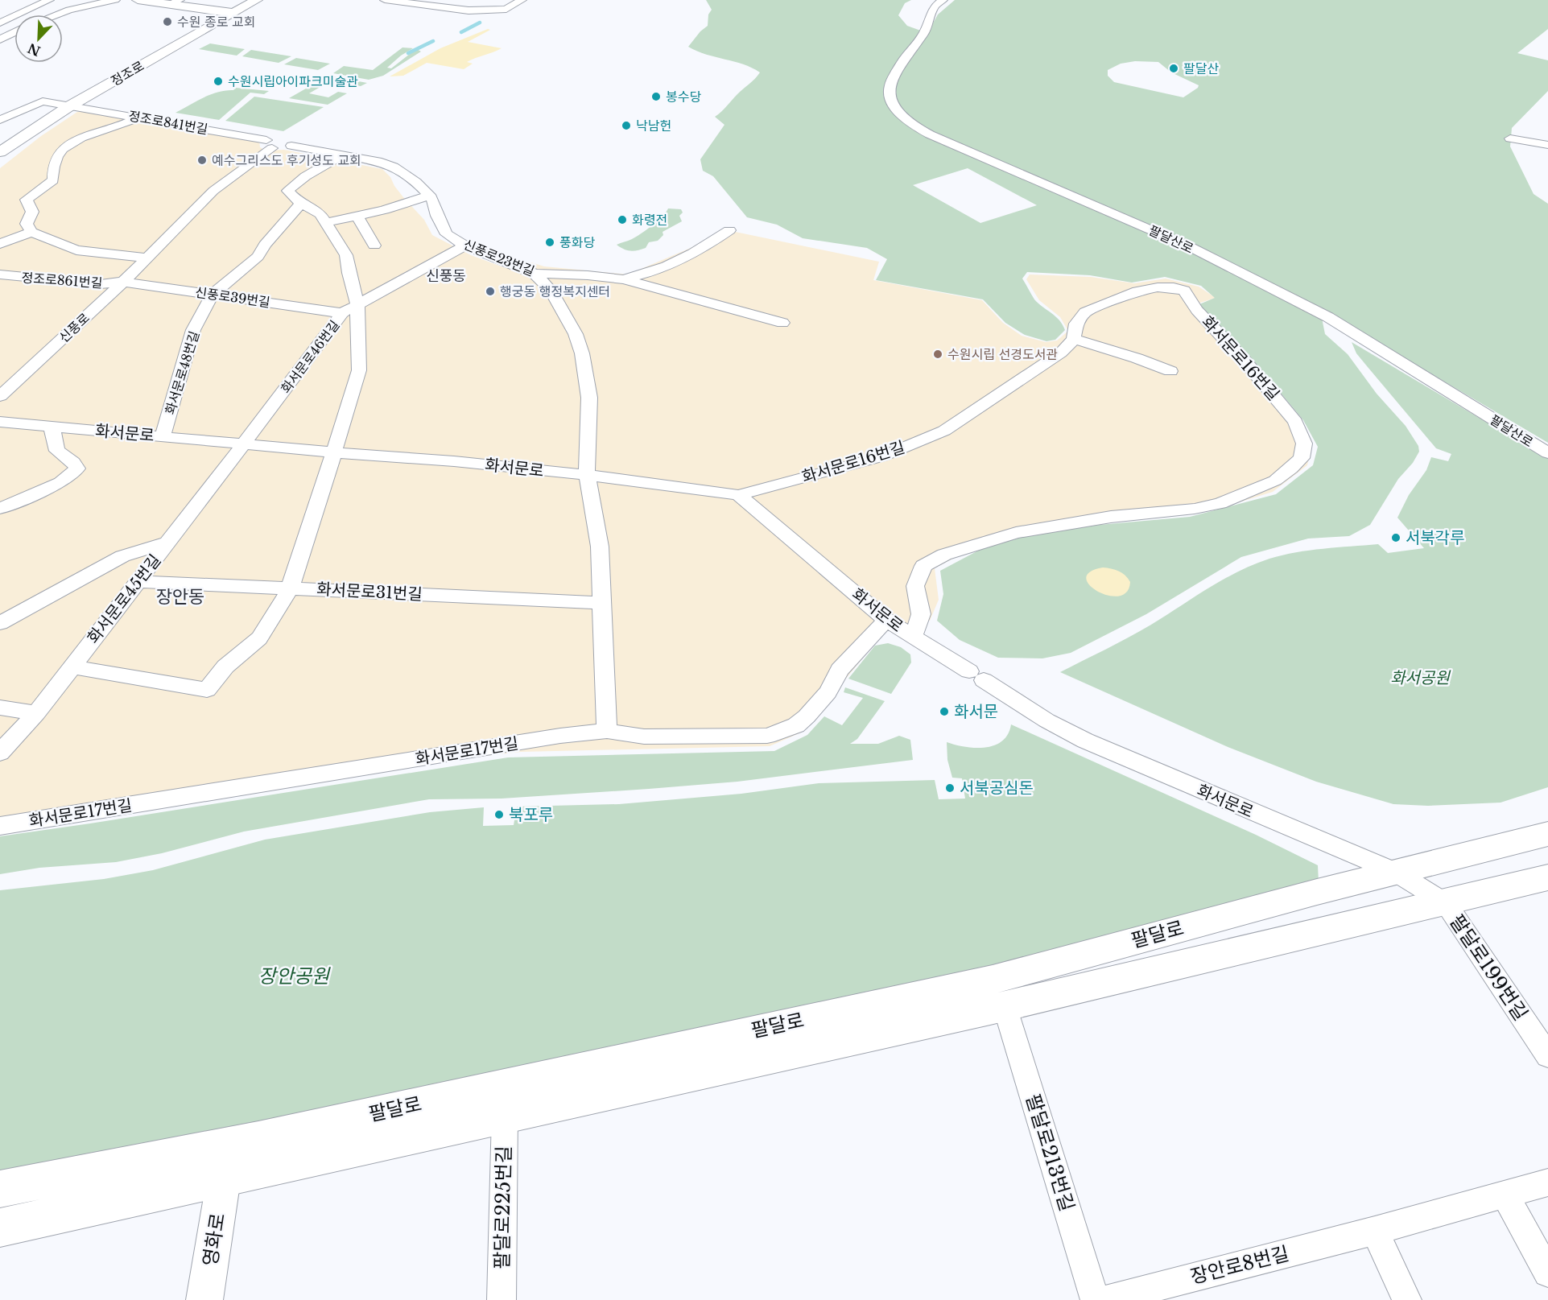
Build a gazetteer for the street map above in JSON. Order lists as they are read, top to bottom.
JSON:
{
  "streets": {
    "main road": ["팔달로"],
    "street": [
      "정조로",
      "정조로841번길",
      "팔달산로",
      "신풍로23번길",
      "정조로861번길",
      "신풍로39번길",
      "신풍로",
      "화서문로46번길",
      "화서문로16번길",
      "화서문로48번길",
      "화서문로",
      "화서문로31번길",
      "화서문로45번길",
      "화서문로17번길",
      "팔달로199번길",
      "팔달로213번길",
      "팔달로225번길",
      "영화로",
      "장안로8번길"
    ]
  },
  "crossings": [
    ["정조로", "정조로841번길"],
    ["정조로841번길", "신풍로23번길"],
    ["정조로841번길", "신풍로"],
    ["신풍로23번길", "신풍로"],
    ["신풍로23번길", "화서문로46번길"],
    ["정조로861번길", "신풍로39번길"],
    ["정조로861번길", "신풍로"],
    ["신풍로39번길", "신풍로"],
    ["신풍로39번길", "화서문로46번길"],
    ["신풍로39번길", "화서문로48번길"],
    ["화서문로46번길", "화서문로"],
    ["화서문로46번길", "화서문로45번길"],
    ["화서문로16번길", "화서문로"],
    ["화서문로48번길", "화서문로"],
    ["화서문로", "화서문로45번길"],
    ["화서문로", "화서문로17번길"],
    ["화서문로", "팔달로"],
    ["화서문로", "팔달로199번길"],
    ["화서문로31번길", "화서문로45번길"],
    ["팔달로", "팔달로199번길"],
    ["팔달로", "팔달로213번길"],
    ["팔달로", "팔달로225번길"],
    ["팔달로", "영화로"]
  ],
  "districts": ["신풍동", "장안동"],
  "parks": ["화서공원", "장안공원"],
  "places": [
    "수원 종로 교회",
    "팔달산",
    "수원시립아이파크미술관",
    "봉수당",
    "낙남헌",
    "예수그리스도 후기성도 교회",
    "화령전",
    "풍화당",
    "행궁동 행정복지센터",
    "수원시립 선경도서관",
    "서북각루",
    "화서문",
    "서북공심돈",
    "북포루"
  ],
  "north": "bottom left"
}
